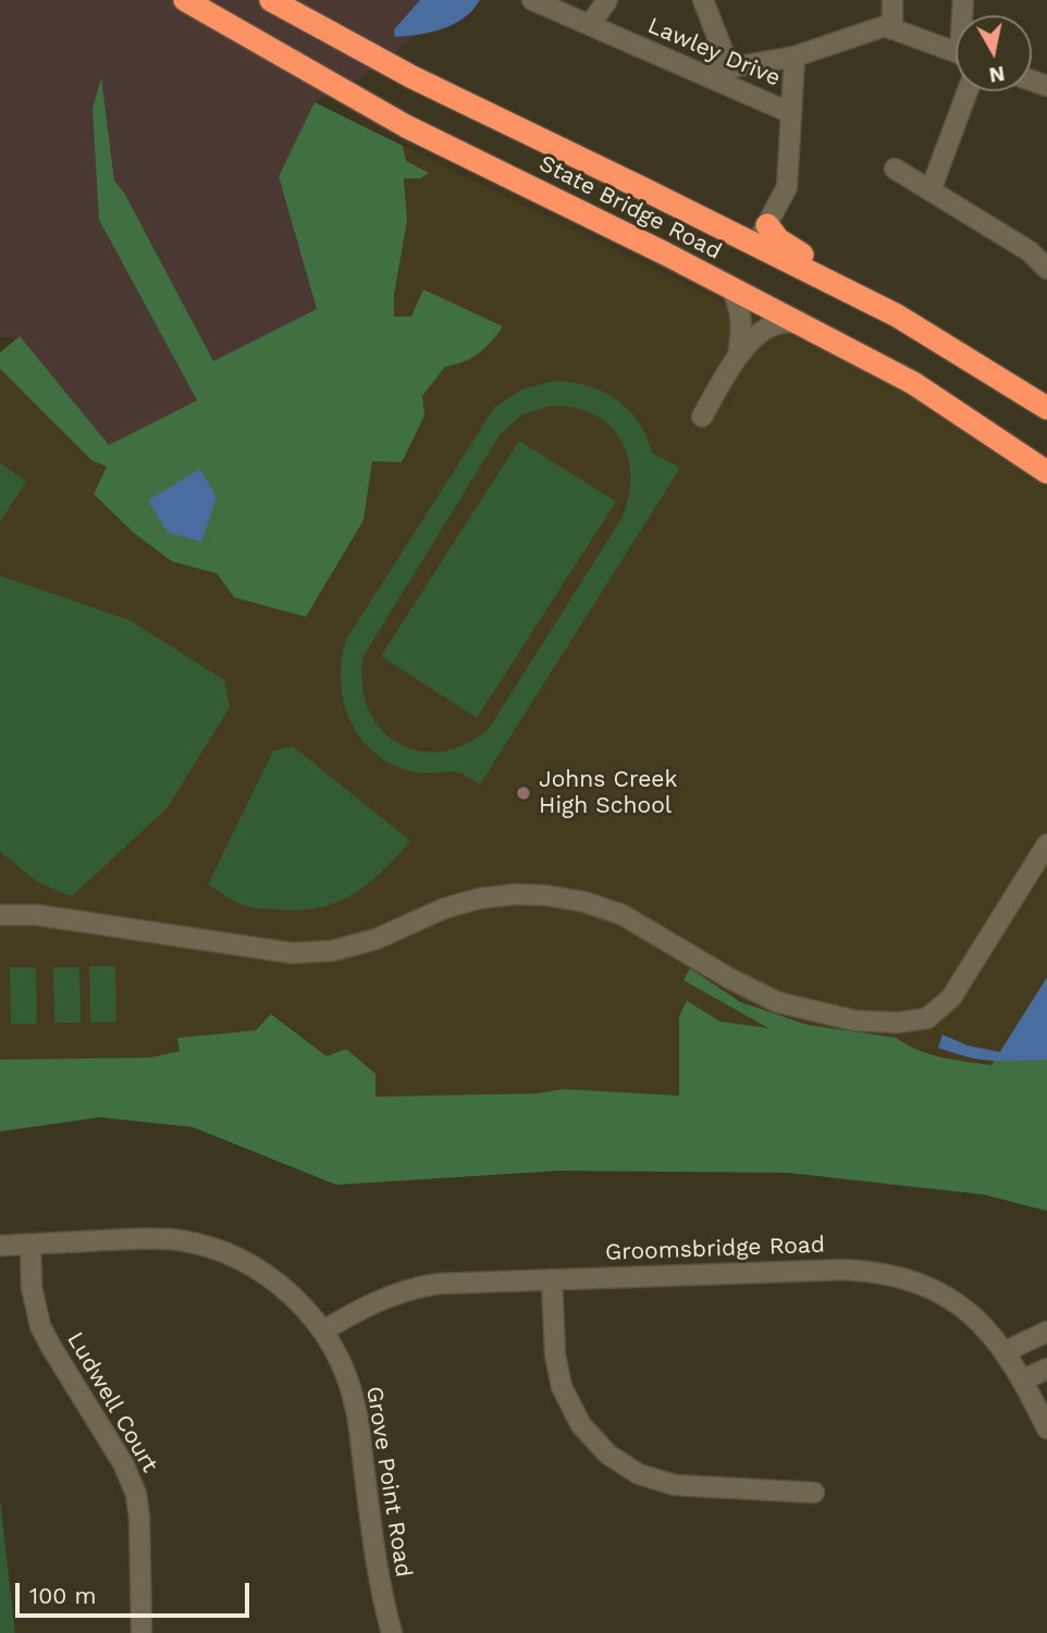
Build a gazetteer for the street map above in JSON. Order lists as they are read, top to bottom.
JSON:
{
  "streets": {
    "highway": ["State Bridge Road"],
    "street": [
      "Lawley Drive",
      "Groomsbridge Road",
      "Ludwell Court",
      "Grove Point Road"
    ]
  },
  "crossings": [
    ["Groomsbridge Road", "Grove Point Road"],
    ["Ludwell Court", "Grove Point Road"]
  ],
  "places": ["Johns Creek High School"],
  "scale_bar": "100 m",
  "north": "bottom"
}
